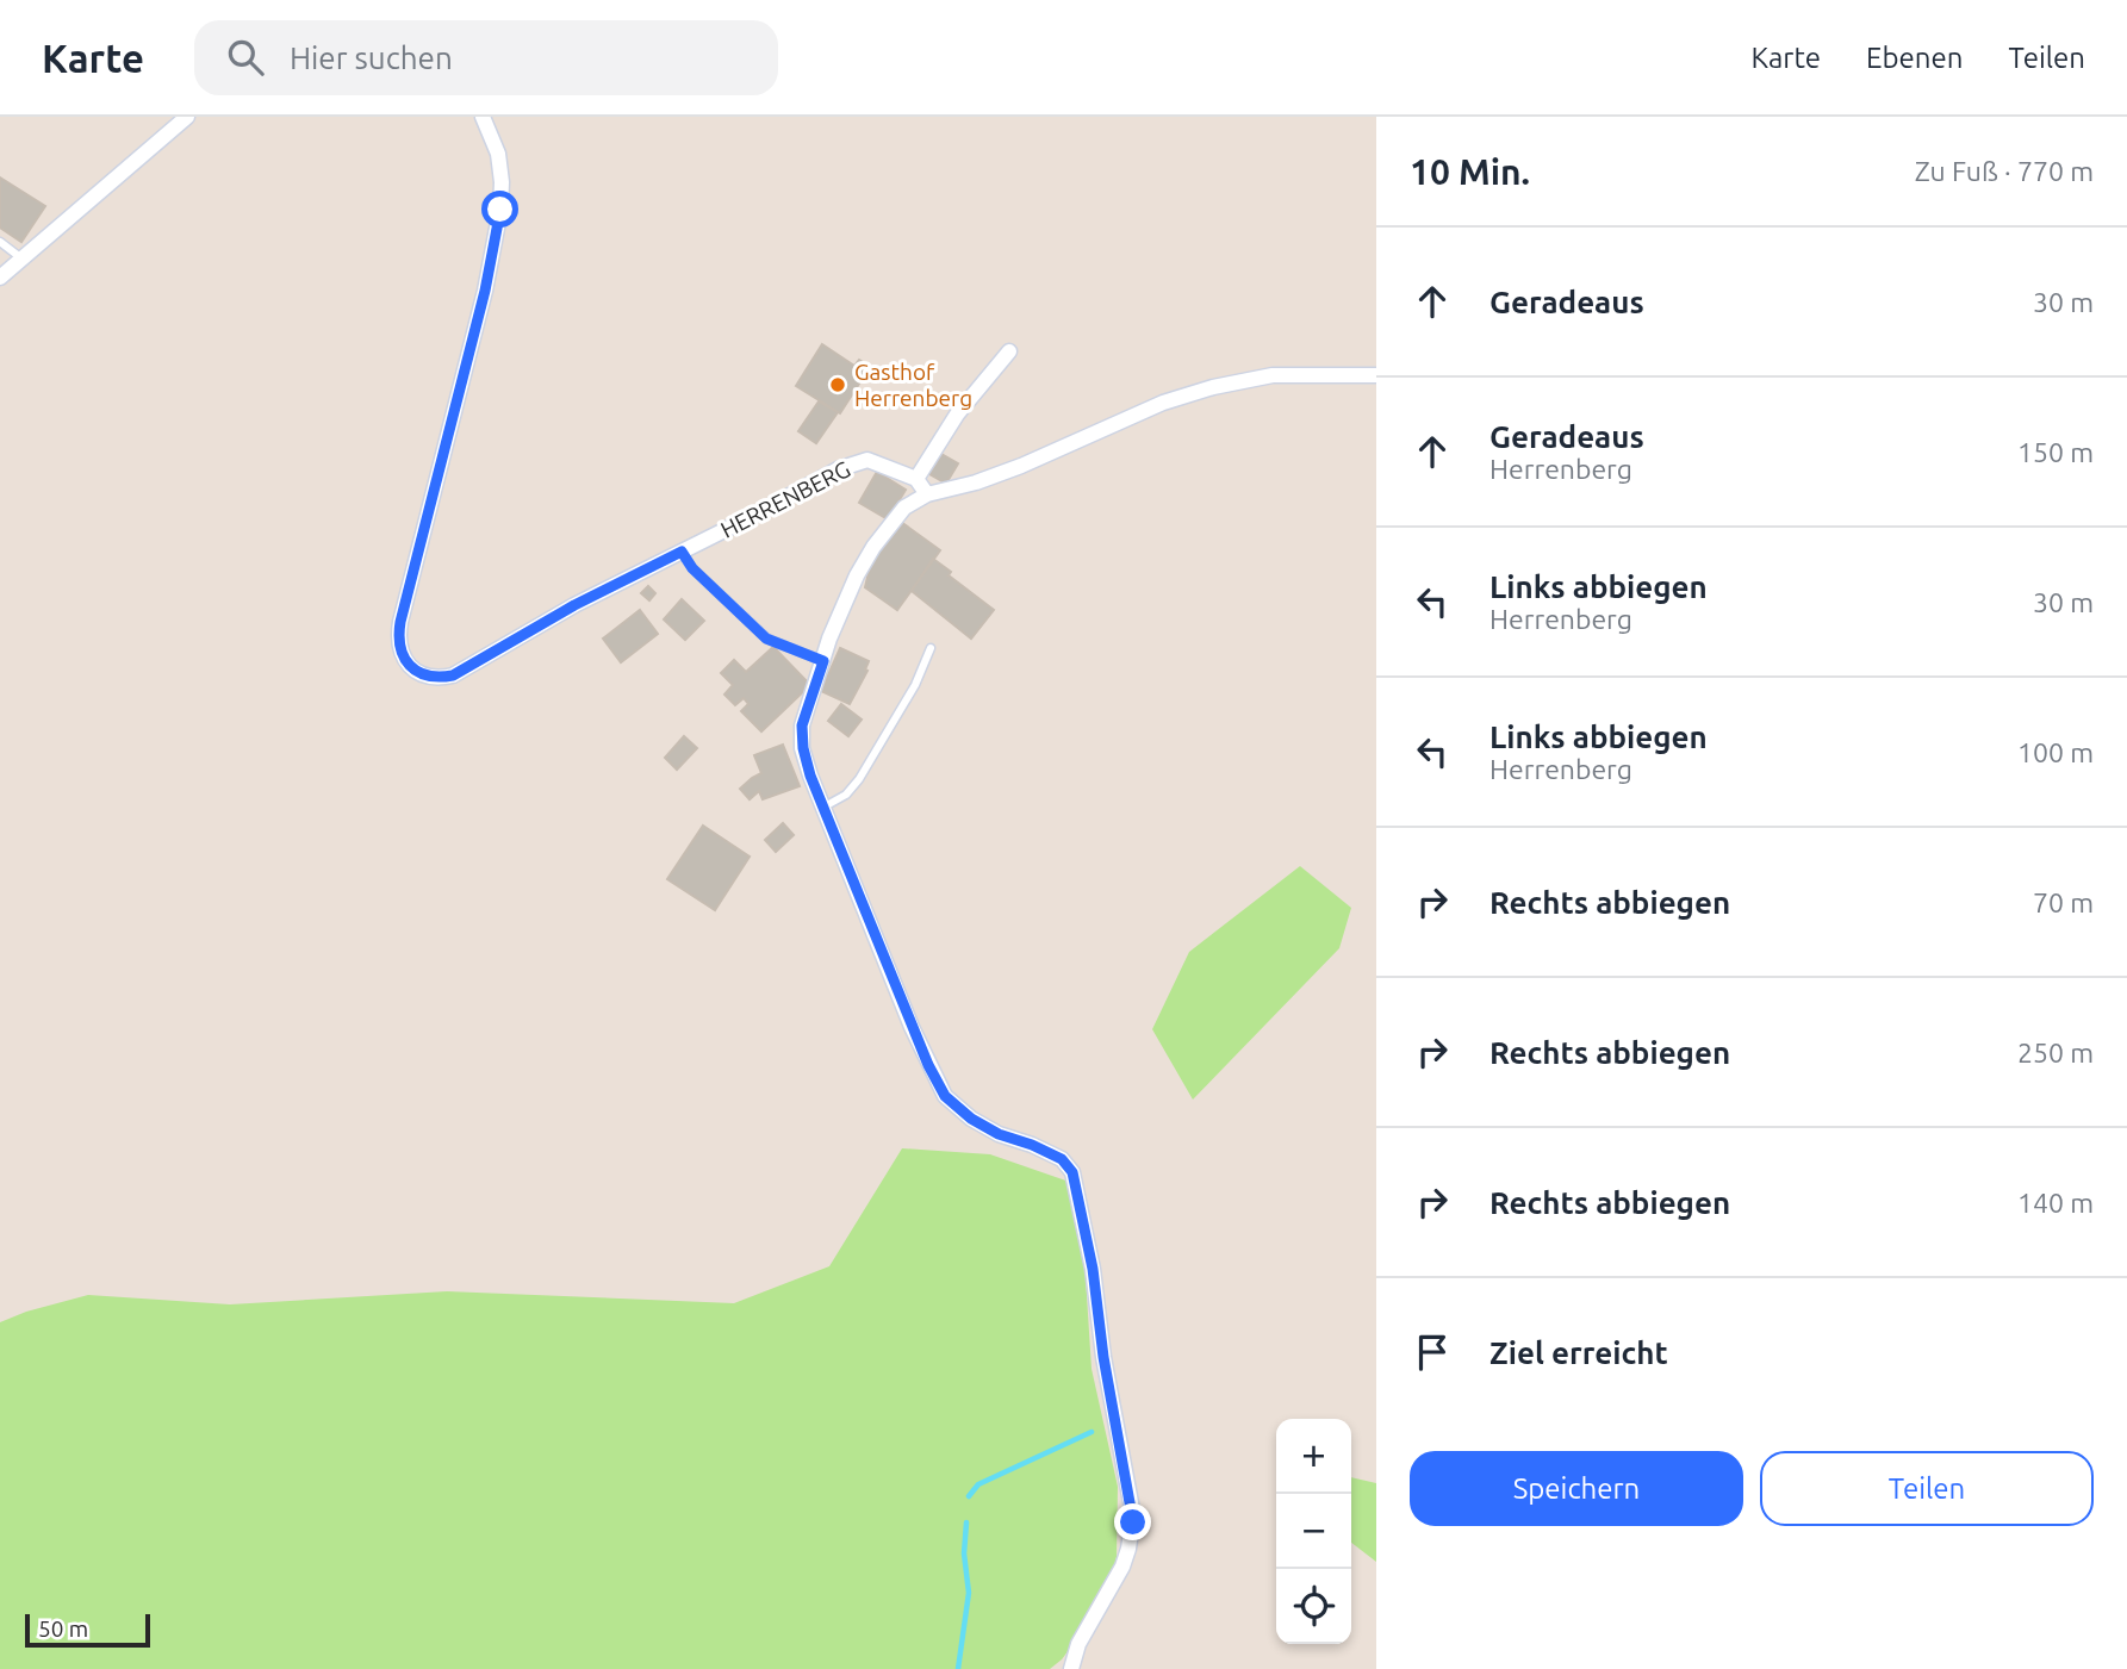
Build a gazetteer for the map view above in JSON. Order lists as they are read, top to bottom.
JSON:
{
  "streets": {
    "street": ["HERRENBERG"]
  },
  "places": ["Gasthof Herrenberg"],
  "scale_bar": "50 m",
  "page": {
    "header": "Karte",
    "search": "Hier suchen",
    "nav": ["Karte", "Ebenen", "Teilen"],
    "heading": ["10 Min.", "Zu Fuß · 770 m"],
    "list": [
      ["Geradeaus", "30 m"],
      ["Geradeaus", "Herrenberg", "150 m"],
      ["Links abbiegen", "Herrenberg", "30 m"],
      ["Links abbiegen", "Herrenberg", "100 m"],
      ["Rechts abbiegen", "70 m"],
      ["Rechts abbiegen", "250 m"],
      ["Rechts abbiegen", "140 m"],
      "Ziel erreicht"
    ],
    "map_buttons": ["+", "−"],
    "buttons": ["Speichern", "Teilen"],
    "scale": "50 m"
  }
}
